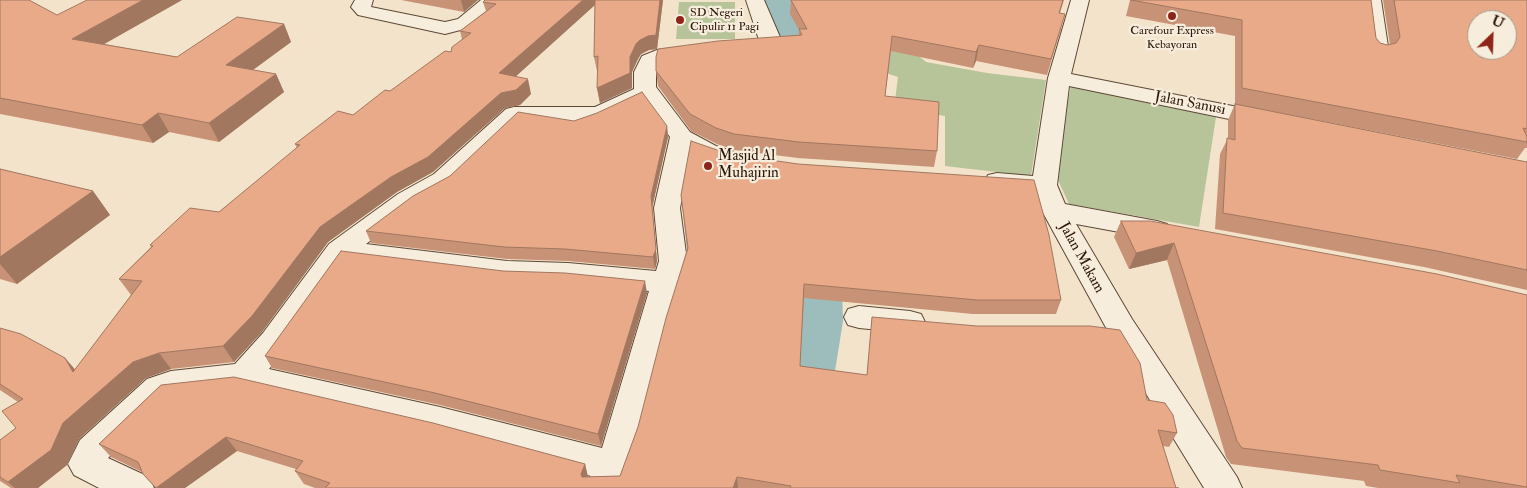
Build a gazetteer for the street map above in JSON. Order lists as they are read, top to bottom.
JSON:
{
  "streets": {
    "street": ["Jalan Sanusi", "Jalan Makam"]
  },
  "places": ["Carefour Express Kebayoran", "SD Negeri Cipulir 11 Pagi", "Masjid Al Muhajirin"],
  "north": "top right"
}
